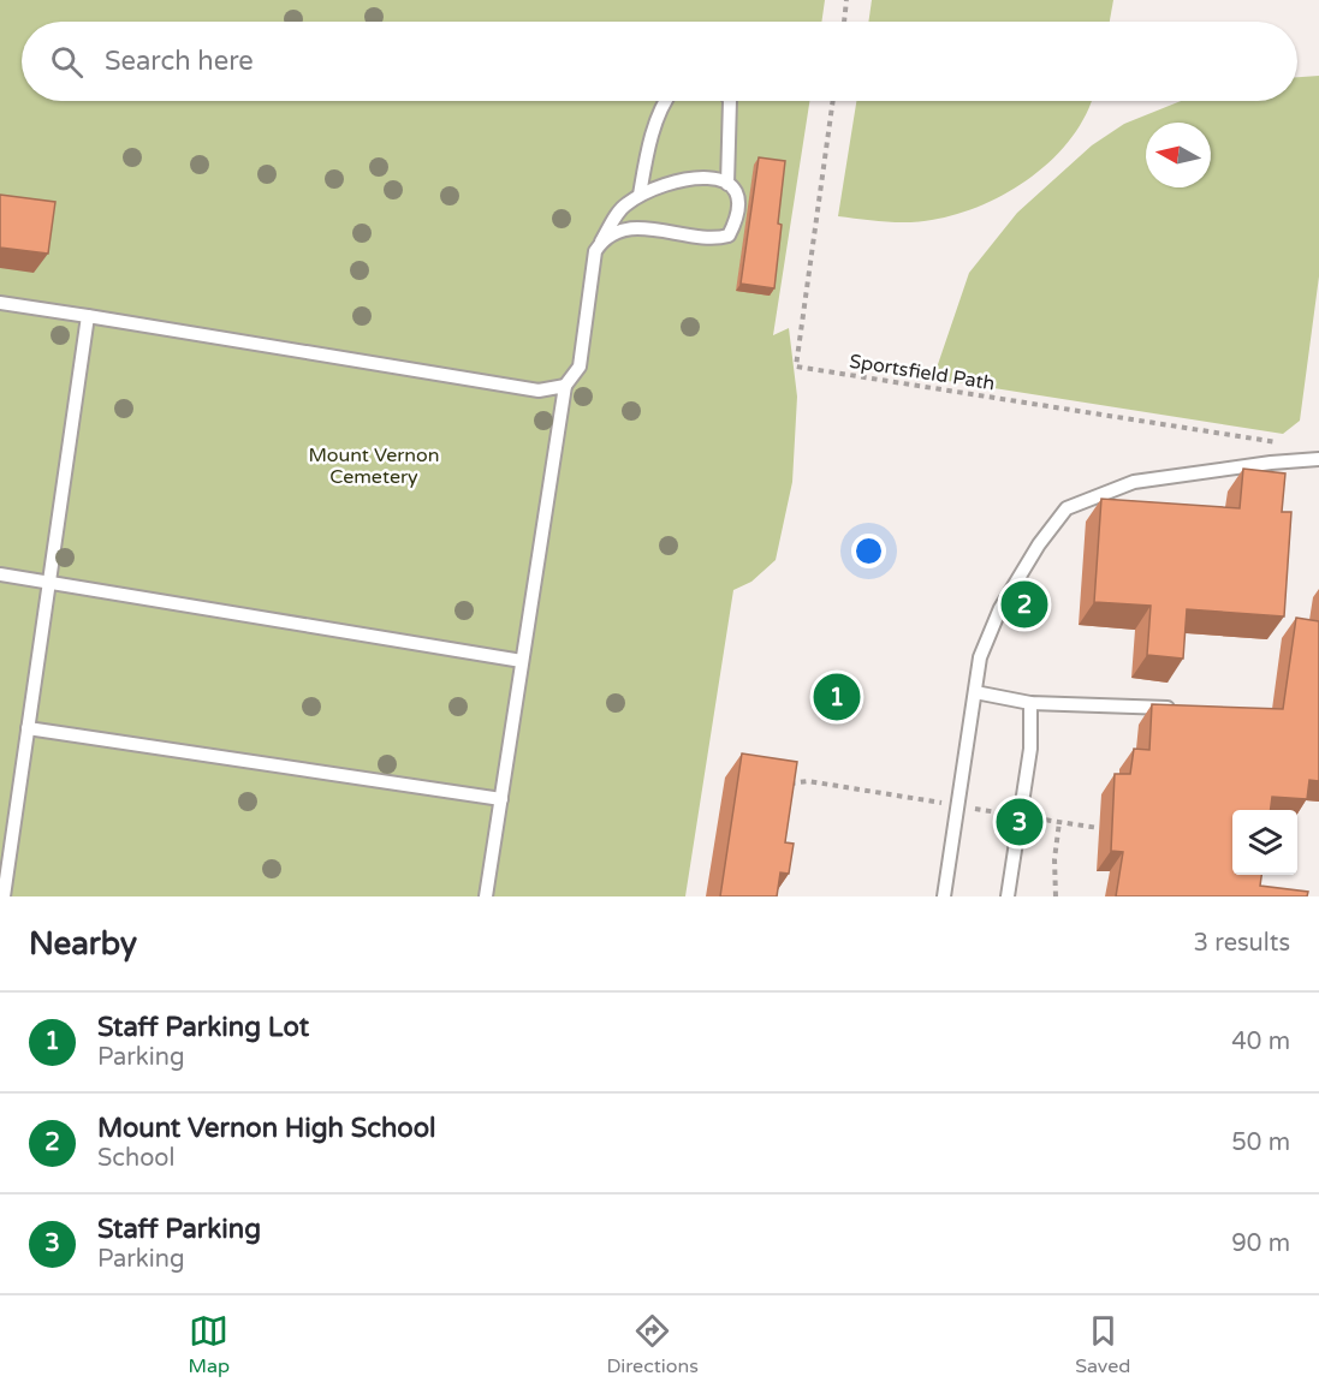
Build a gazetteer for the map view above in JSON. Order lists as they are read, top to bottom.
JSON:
{
  "streets": {
    "path": ["Sportsfield Path"]
  },
  "parks": ["Mount Vernon Cemetery"],
  "north": "left",
  "page": {
    "search": "Search here",
    "pins": ["2", "1", "3"],
    "heading": ["Nearby", "3 results"],
    "list": [
      {
        "mark": "1",
        "name": "Staff Parking Lot",
        "note": "Parking",
        "value": "40 m"
      },
      {
        "mark": "2",
        "name": "Mount Vernon High School",
        "note": "School",
        "value": "50 m"
      },
      {
        "mark": "3",
        "name": "Staff Parking",
        "note": "Parking",
        "value": "90 m"
      }
    ],
    "nav": ["Map", "Directions", "Saved"]
  }
}
